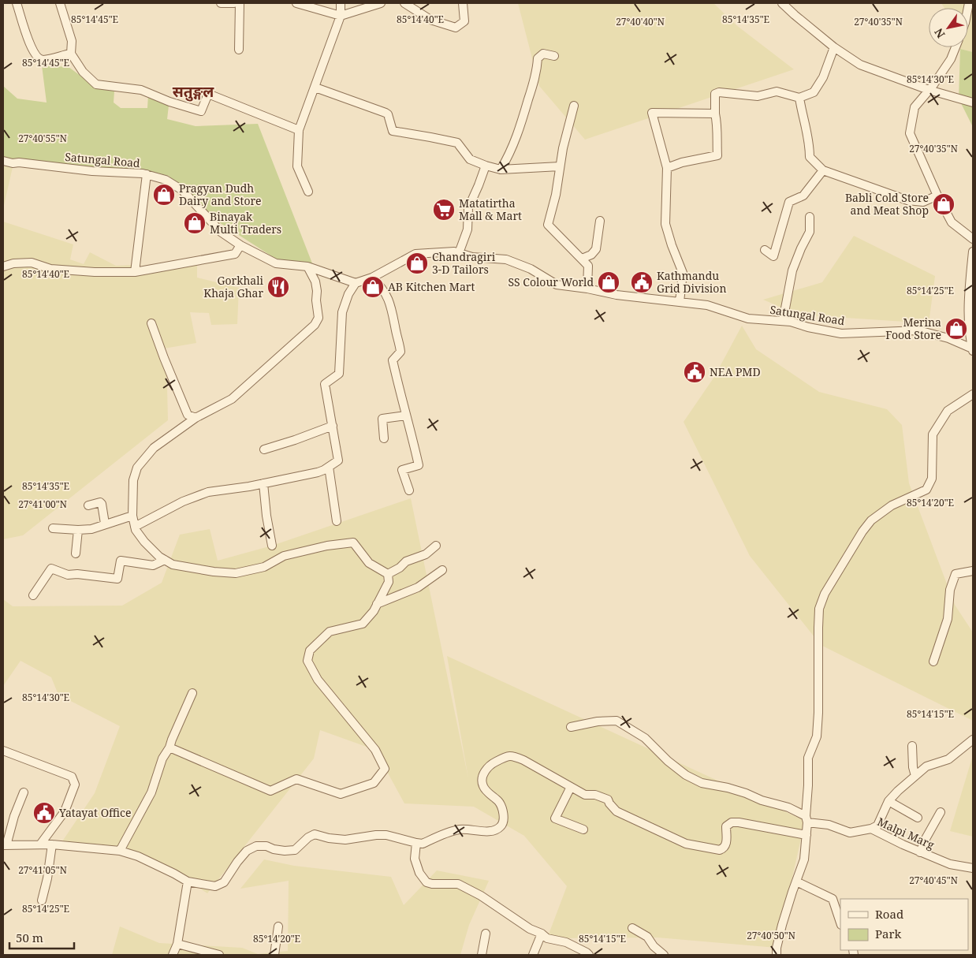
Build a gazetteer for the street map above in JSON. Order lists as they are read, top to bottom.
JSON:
{
  "streets": {
    "street": ["Satungal Road", "Malpi Marg"]
  },
  "districts": ["सतुङ्गल"],
  "places": {
    "shop": [
      "Pragyan Dudh Dairy and Store",
      "Babli Cold Store and Meat Shop",
      "Binayak Multi Traders",
      "Chandragiri 3-D Tailors",
      "SS Colour World",
      "AB Kitchen Mart",
      "Merina Food Store"
    ],
    "supermarket": ["Matatirtha Mall & Mart"],
    "public building": ["Kathmandu Grid Division", "NEA PMD", "Yatayat Office"],
    "restaurant": ["Gorkhali Khaja Ghar"]
  },
  "legend": ["Road", "Park"],
  "scale_bar": "50 m",
  "north": "bottom left",
  "coordinates": [
    "85°14'45\"E",
    "85°14'40\"E",
    "85°14'35\"E",
    "27°40'35\"N",
    "27°40'40\"N",
    "85°14'30\"E",
    "27°40'55\"N",
    "85°14'25\"E",
    "85°14'20\"E",
    "27°41'00\"N",
    "85°14'15\"E",
    "27°41'05\"N",
    "27°40'45\"N",
    "27°40'50\"N"
  ]
}
